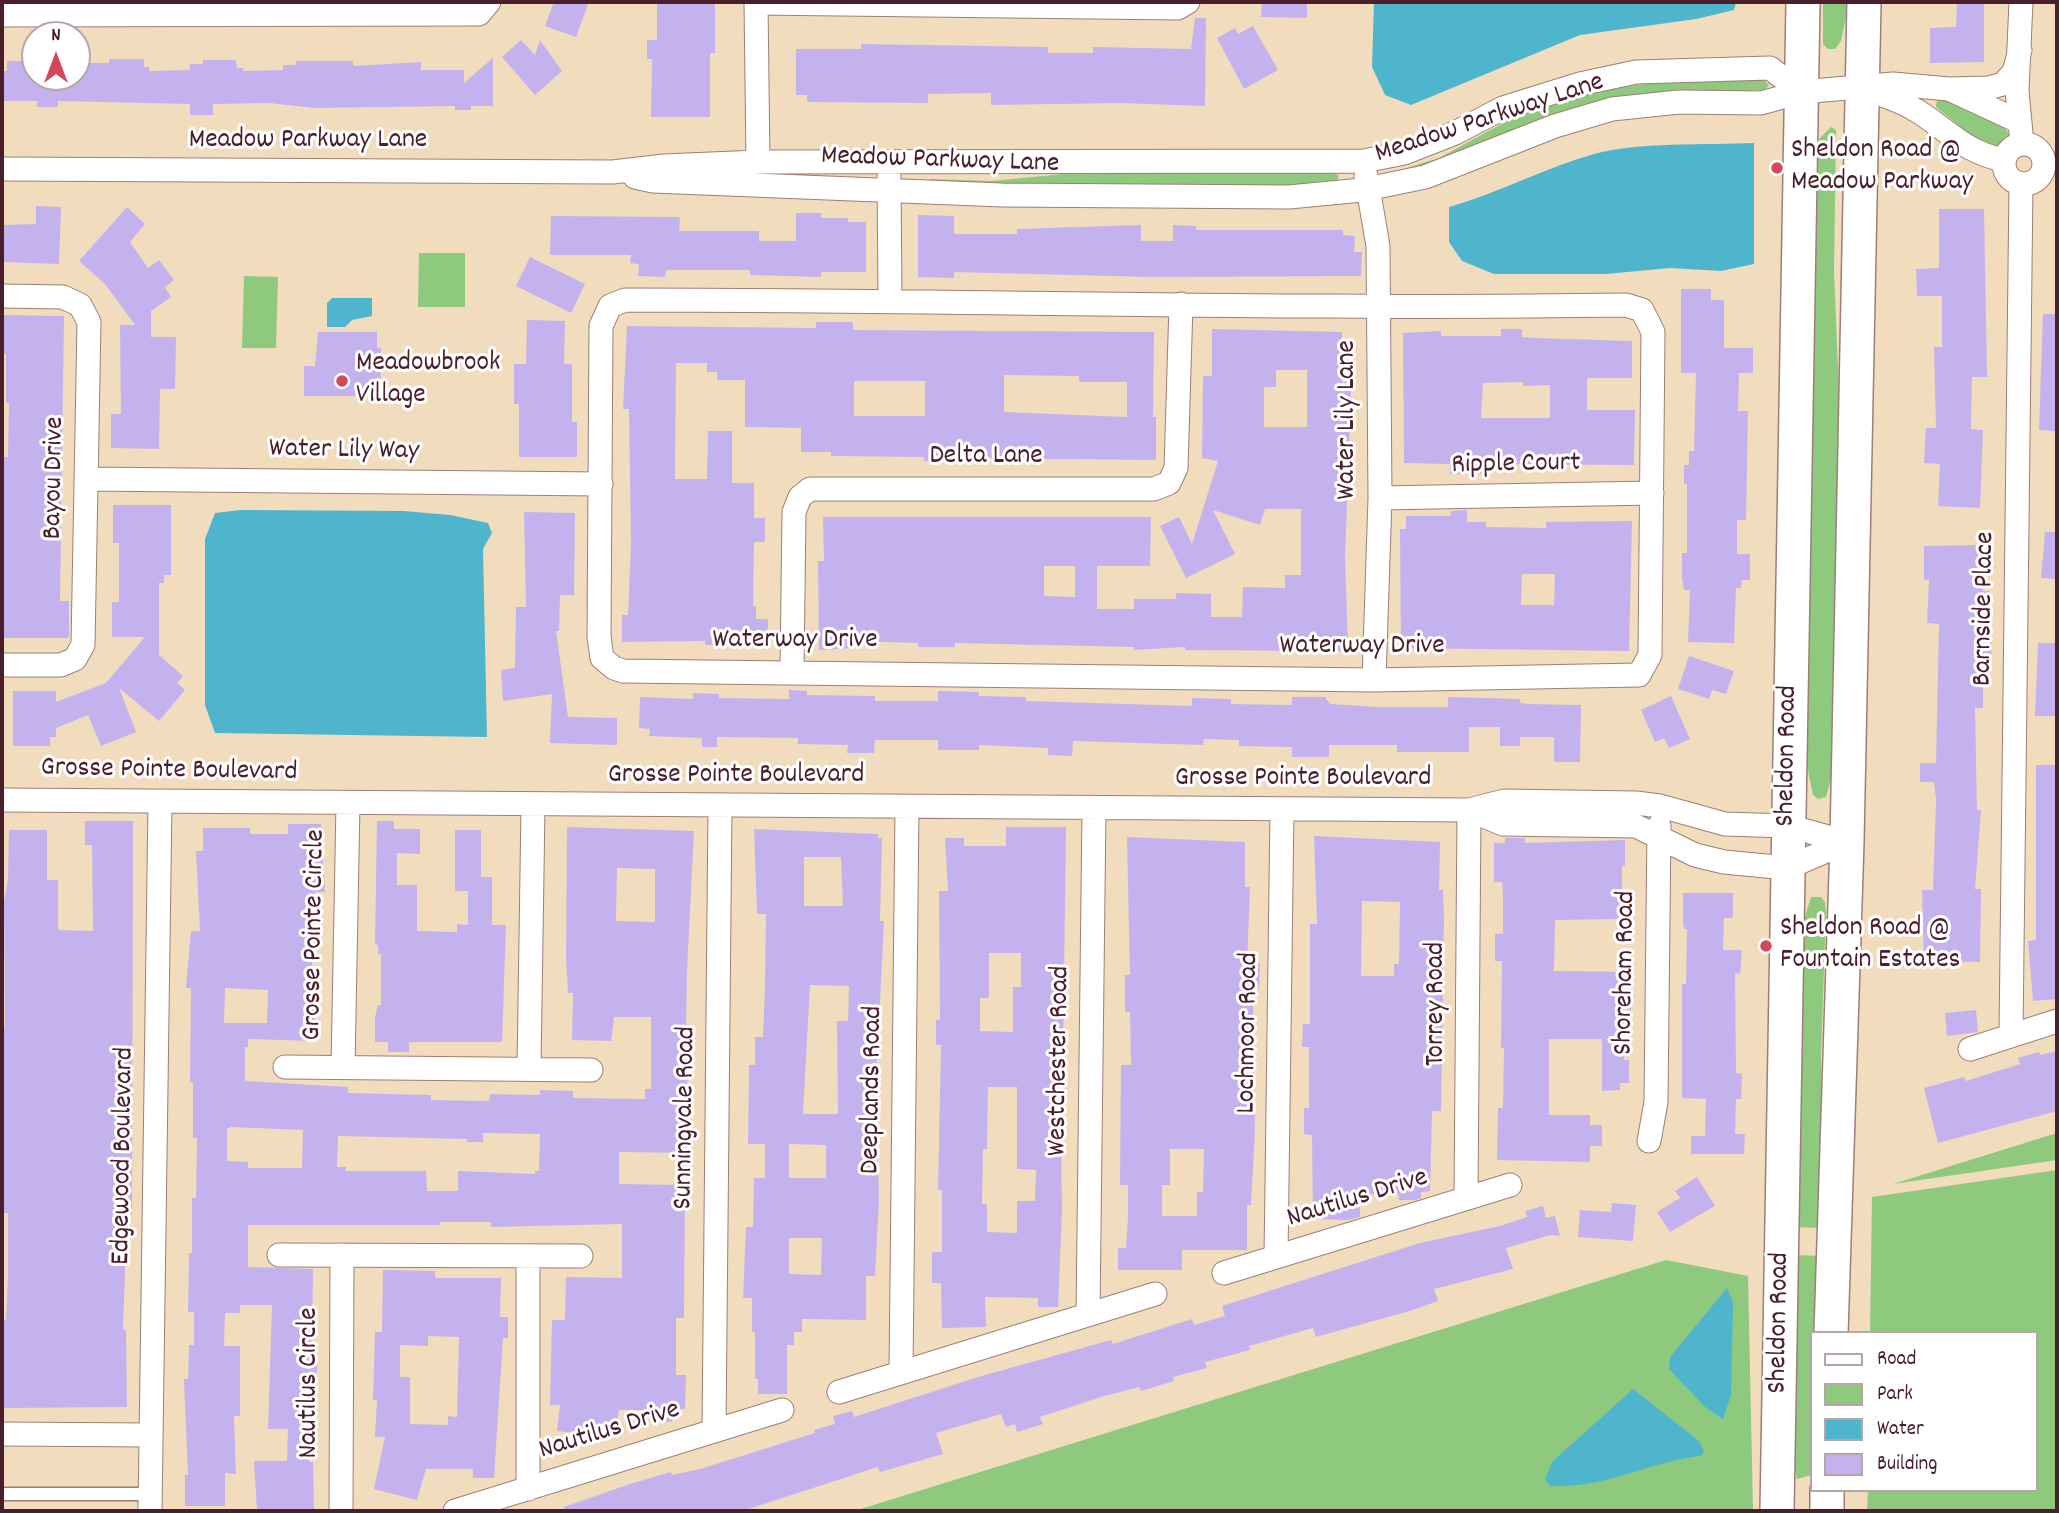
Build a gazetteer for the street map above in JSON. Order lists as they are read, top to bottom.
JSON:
{
  "streets": {
    "main road": ["Sheldon Road"],
    "street": [
      "Meadow Parkway Lane",
      "Water Lily Lane",
      "Water Lily Way",
      "Delta Lane",
      "Ripple Court",
      "Bayou Drive",
      "Barnside Place",
      "Waterway Drive",
      "Grosse Pointe Boulevard",
      "Grosse Pointe Circle",
      "Shoreham Road",
      "Torrey Road",
      "Lochmoor Road",
      "Westchester Road",
      "Deeplands Road",
      "Sunningvale Road",
      "Edgewood Boulevard",
      "Nautilus Drive",
      "Nautilus Circle"
    ]
  },
  "crossings": [
    ["Meadow Parkway Lane", "Water Lily Lane"],
    ["Meadow Parkway Lane", "Sheldon Road"],
    ["Water Lily Lane", "Ripple Court"],
    ["Water Lily Lane", "Waterway Drive"],
    ["Water Lily Way", "Bayou Drive"],
    ["Water Lily Way", "Waterway Drive"],
    ["Delta Lane", "Waterway Drive"],
    ["Ripple Court", "Waterway Drive"],
    ["Sheldon Road", "Grosse Pointe Boulevard"],
    ["Grosse Pointe Boulevard", "Grosse Pointe Circle"],
    ["Grosse Pointe Boulevard", "Shoreham Road"],
    ["Grosse Pointe Boulevard", "Torrey Road"],
    ["Grosse Pointe Boulevard", "Lochmoor Road"],
    ["Grosse Pointe Boulevard", "Westchester Road"],
    ["Grosse Pointe Boulevard", "Deeplands Road"],
    ["Grosse Pointe Boulevard", "Sunningvale Road"],
    ["Grosse Pointe Boulevard", "Edgewood Boulevard"],
    ["Torrey Road", "Nautilus Drive"],
    ["Lochmoor Road", "Nautilus Drive"],
    ["Sunningvale Road", "Nautilus Drive"]
  ],
  "places": ["Sheldon Road @ Meadow Parkway", "Meadowbrook Village", "Sheldon Road @ Fountain Estates"],
  "legend": [
    "Road",
    "Park",
    "Water",
    "Building"
  ],
  "north": "top"
}
